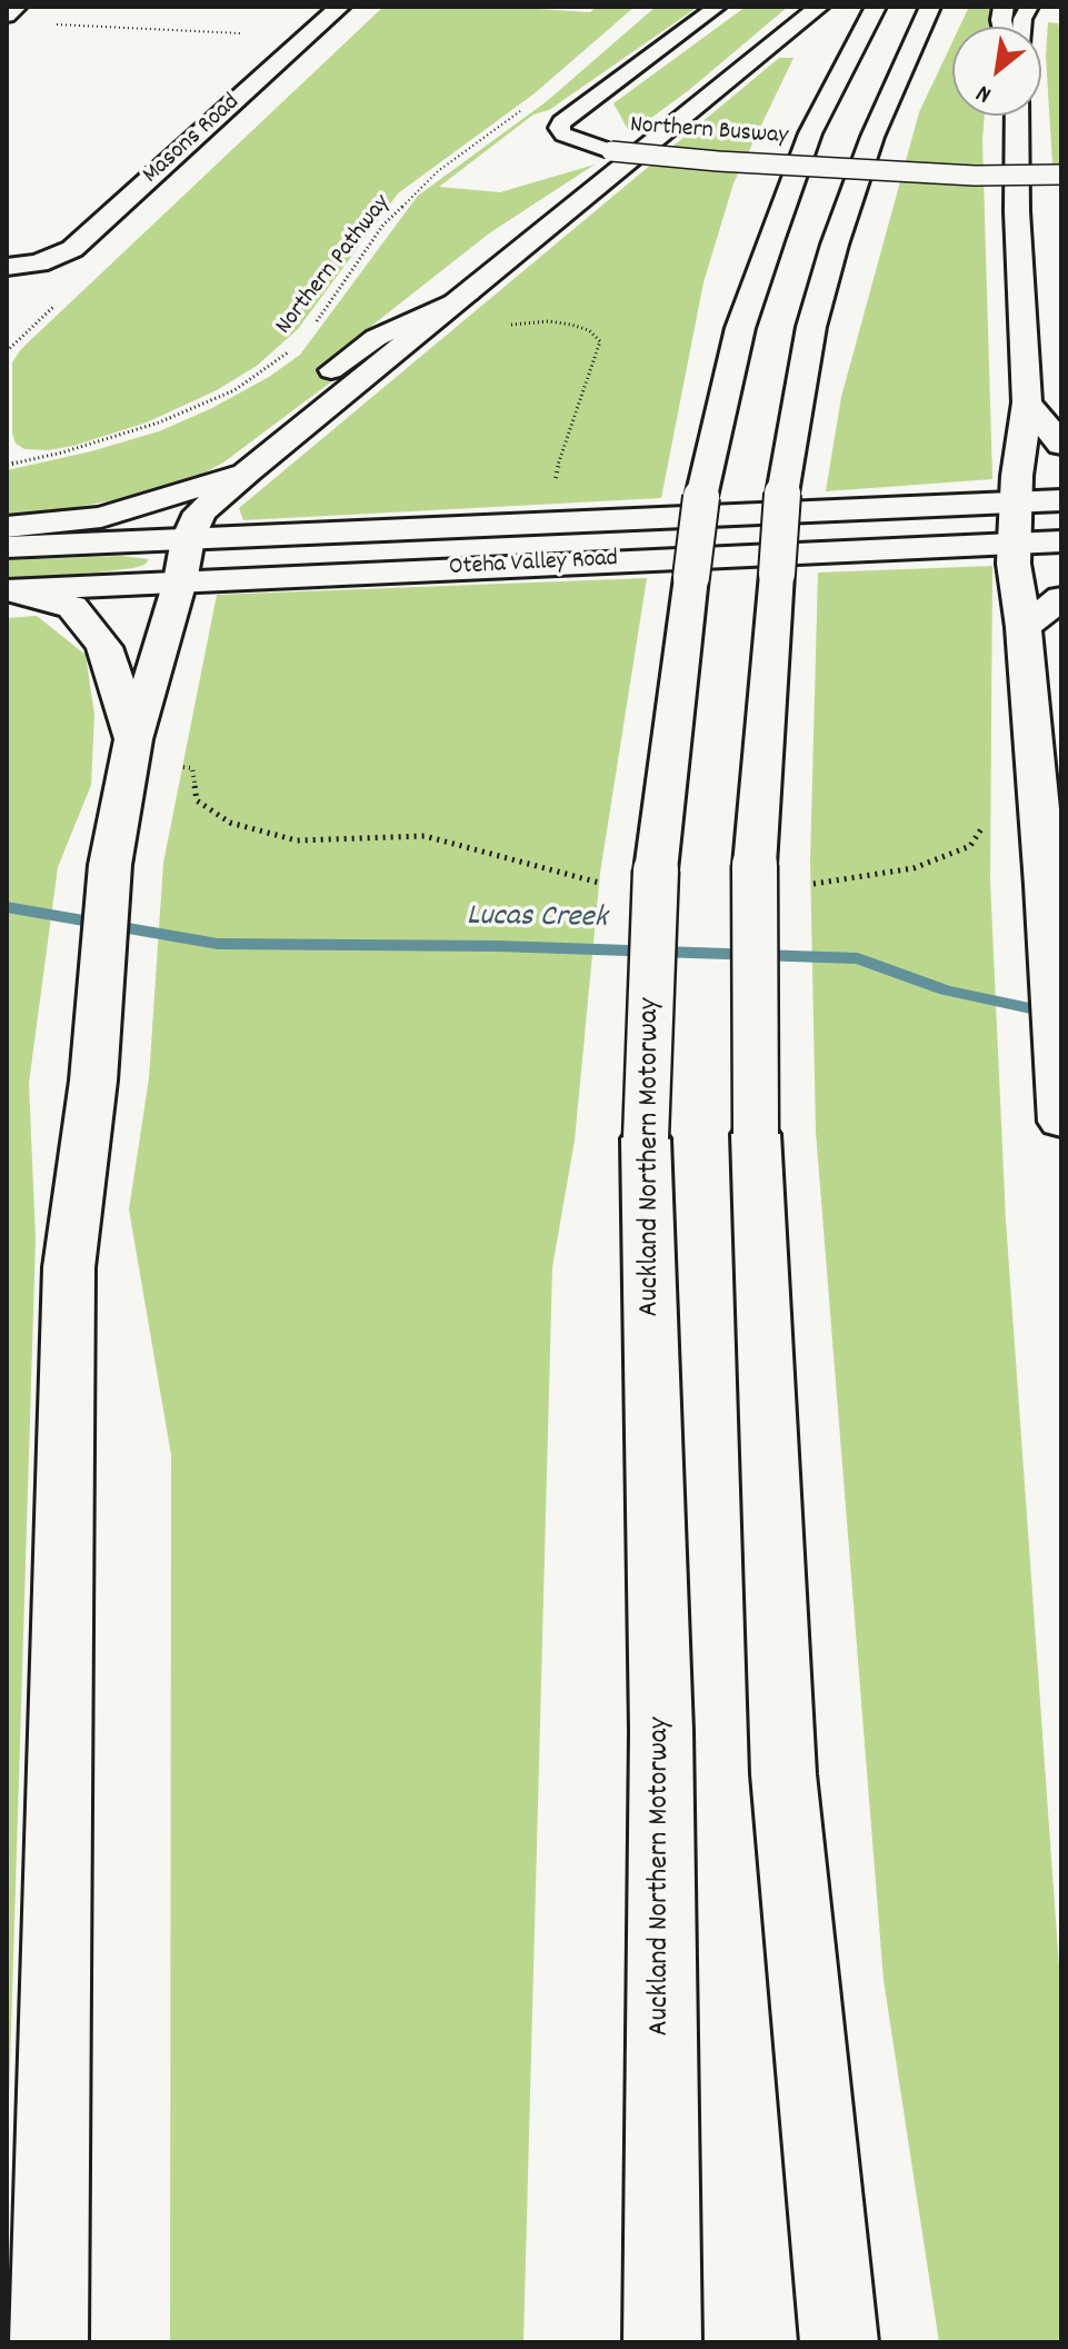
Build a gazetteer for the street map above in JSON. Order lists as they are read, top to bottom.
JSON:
{
  "streets": {
    "main road": ["Masons Road", "Oteha Valley Road", "Auckland Northern Motorway"],
    "lane": ["Northern Busway"],
    "path": ["Northern Pathway"]
  },
  "water": ["Lucas Creek"],
  "north": "bottom left"
}
